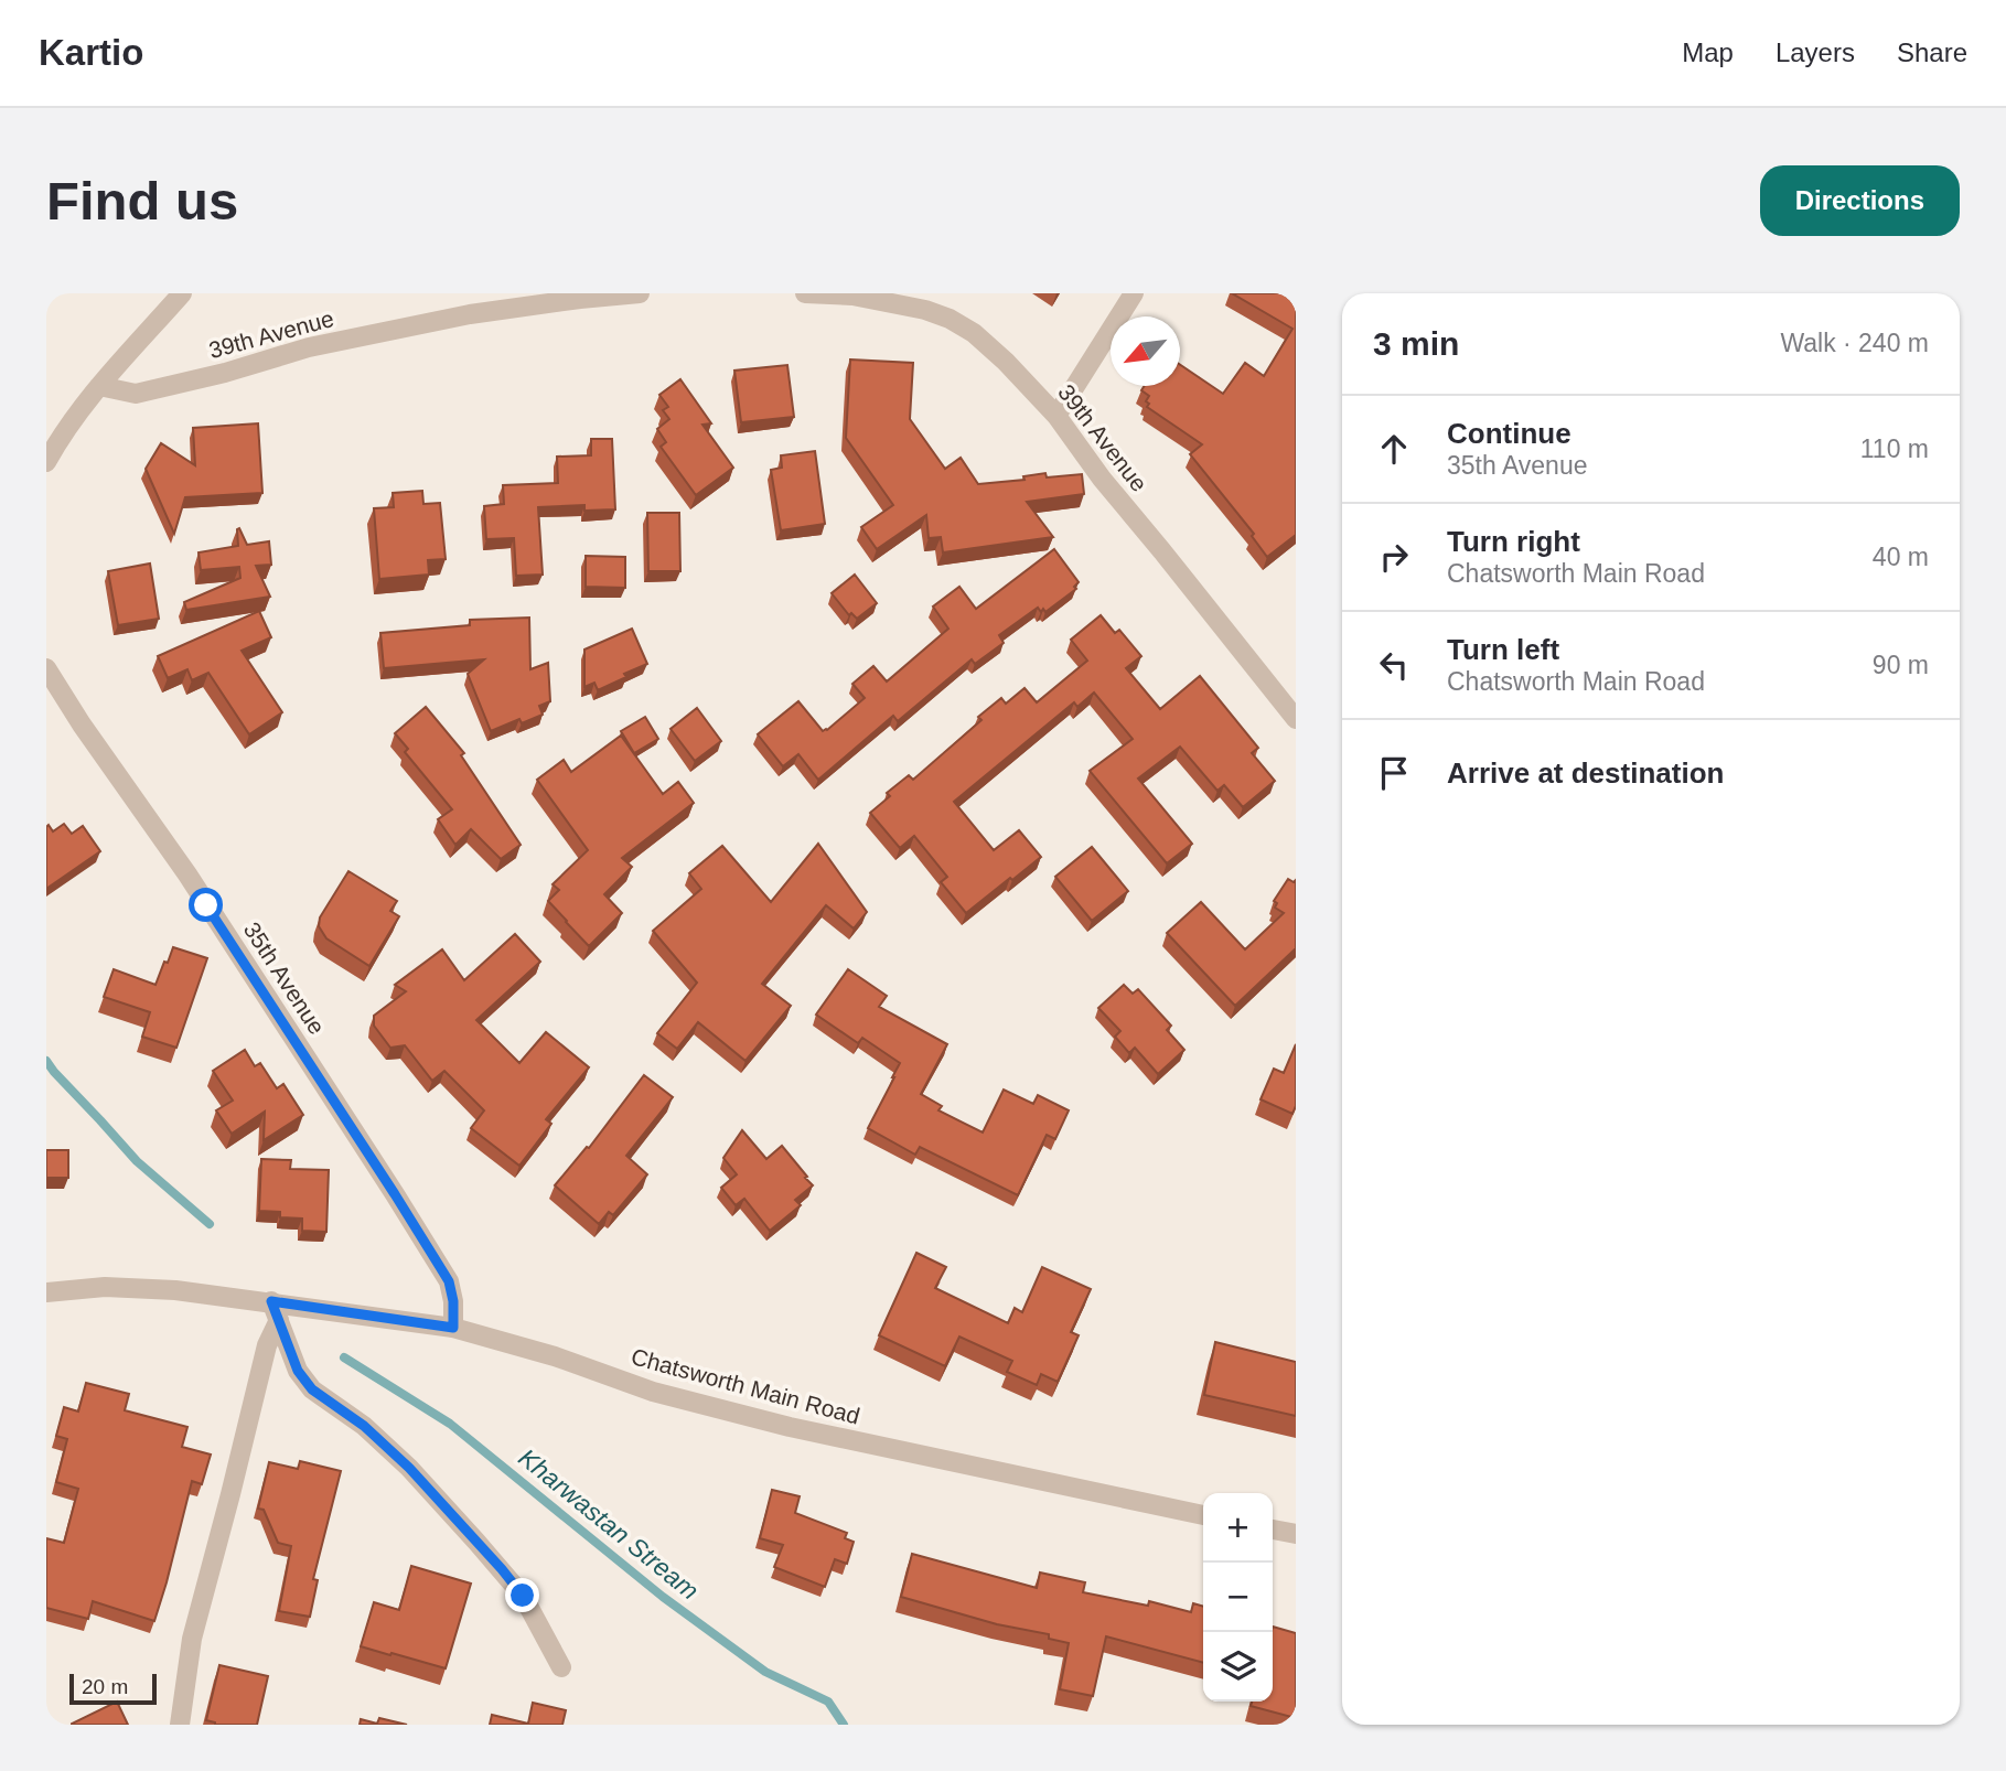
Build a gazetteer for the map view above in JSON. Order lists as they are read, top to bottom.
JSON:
{
  "streets": {
    "street": ["39th Avenue", "35th Avenue", "Chatsworth Main Road"]
  },
  "crossings": [
    ["35th Avenue", "Chatsworth Main Road"]
  ],
  "water": ["Kharwastan Stream"],
  "scale_bar": "20 m",
  "north": "bottom left",
  "page": {
    "header": "Kartio",
    "nav": ["Map", "Layers", "Share"],
    "buttons": "Directions",
    "title": "Find us",
    "heading": ["3 min", "Walk · 240 m"],
    "list": [
      ["Continue", "35th Avenue", "110 m"],
      ["Turn right", "Chatsworth Main Road", "40 m"],
      ["Turn left", "Chatsworth Main Road", "90 m"],
      "Arrive at destination"
    ],
    "map_buttons": ["+", "−"],
    "scale": "20 m"
  }
}
